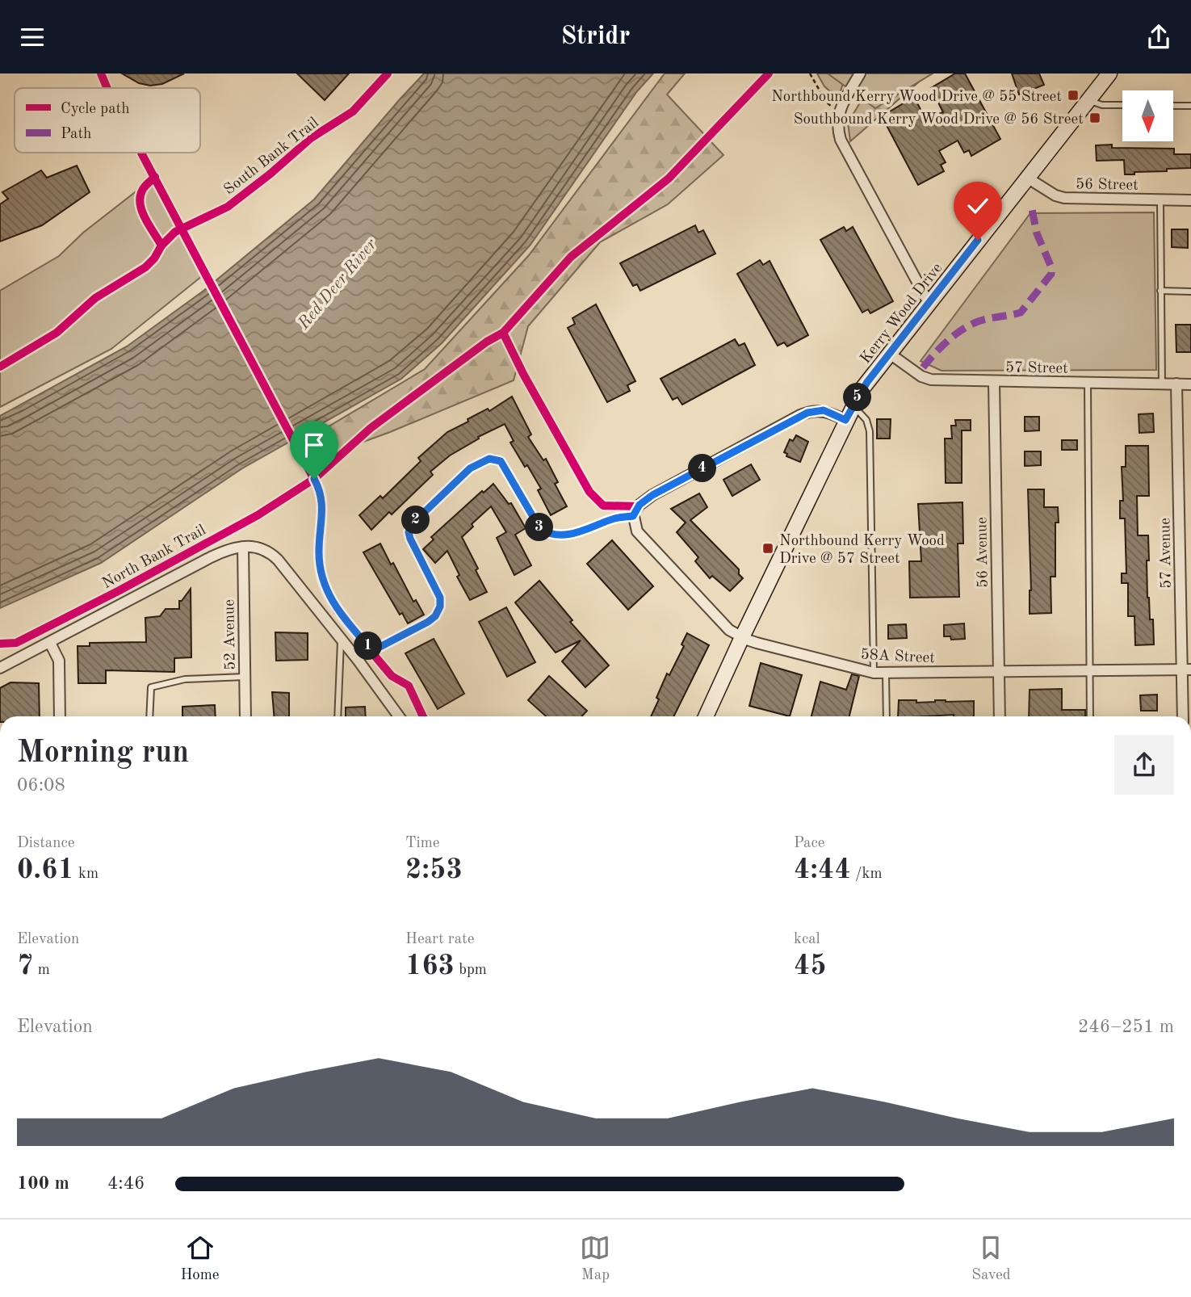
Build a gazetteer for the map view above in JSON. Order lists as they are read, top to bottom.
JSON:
{
  "streets": {
    "street": [
      "56 Street",
      "Kerry Wood Drive",
      "57 Street",
      "56 Avenue",
      "57 Avenue",
      "52 Avenue",
      "58A Street"
    ],
    "cycle path": ["South Bank Trail", "North Bank Trail"]
  },
  "crossings": [
    ["56 Street", "Kerry Wood Drive"],
    ["Kerry Wood Drive", "57 Street"],
    ["Kerry Wood Drive", "58A Street"],
    ["57 Street", "56 Avenue"],
    ["57 Street", "57 Avenue"],
    ["56 Avenue", "58A Street"],
    ["57 Avenue", "58A Street"]
  ],
  "water": ["Red Deer River"],
  "places": {
    "transit": ["Northbound Kerry Wood Drive @ 55 Street", "Southbound Kerry Wood Drive @ 56 Street", "Northbound Kerry Wood Drive @ 57 Street"]
  },
  "legend": ["Cycle path", "Path"],
  "north": "bottom",
  "page": {
    "header": "Stridr",
    "pins": [
      "5",
      "4",
      "2",
      "3",
      "1"
    ],
    "heading": ["Morning run", "06:08"],
    "stats": [
      ["Distance", "0.61 km"],
      ["Time", "2:53"],
      ["Pace", "4:44 /km"],
      ["Elevation", "7 m"],
      ["Heart rate", "163 bpm"],
      ["kcal", "45"]
    ],
    "chart": ["Elevation", "246–251 m"],
    "list": [
      {
        "name": "100 m",
        "note": "4:46"
      }
    ],
    "tabs": ["Home", "Map", "Saved"]
  }
}
